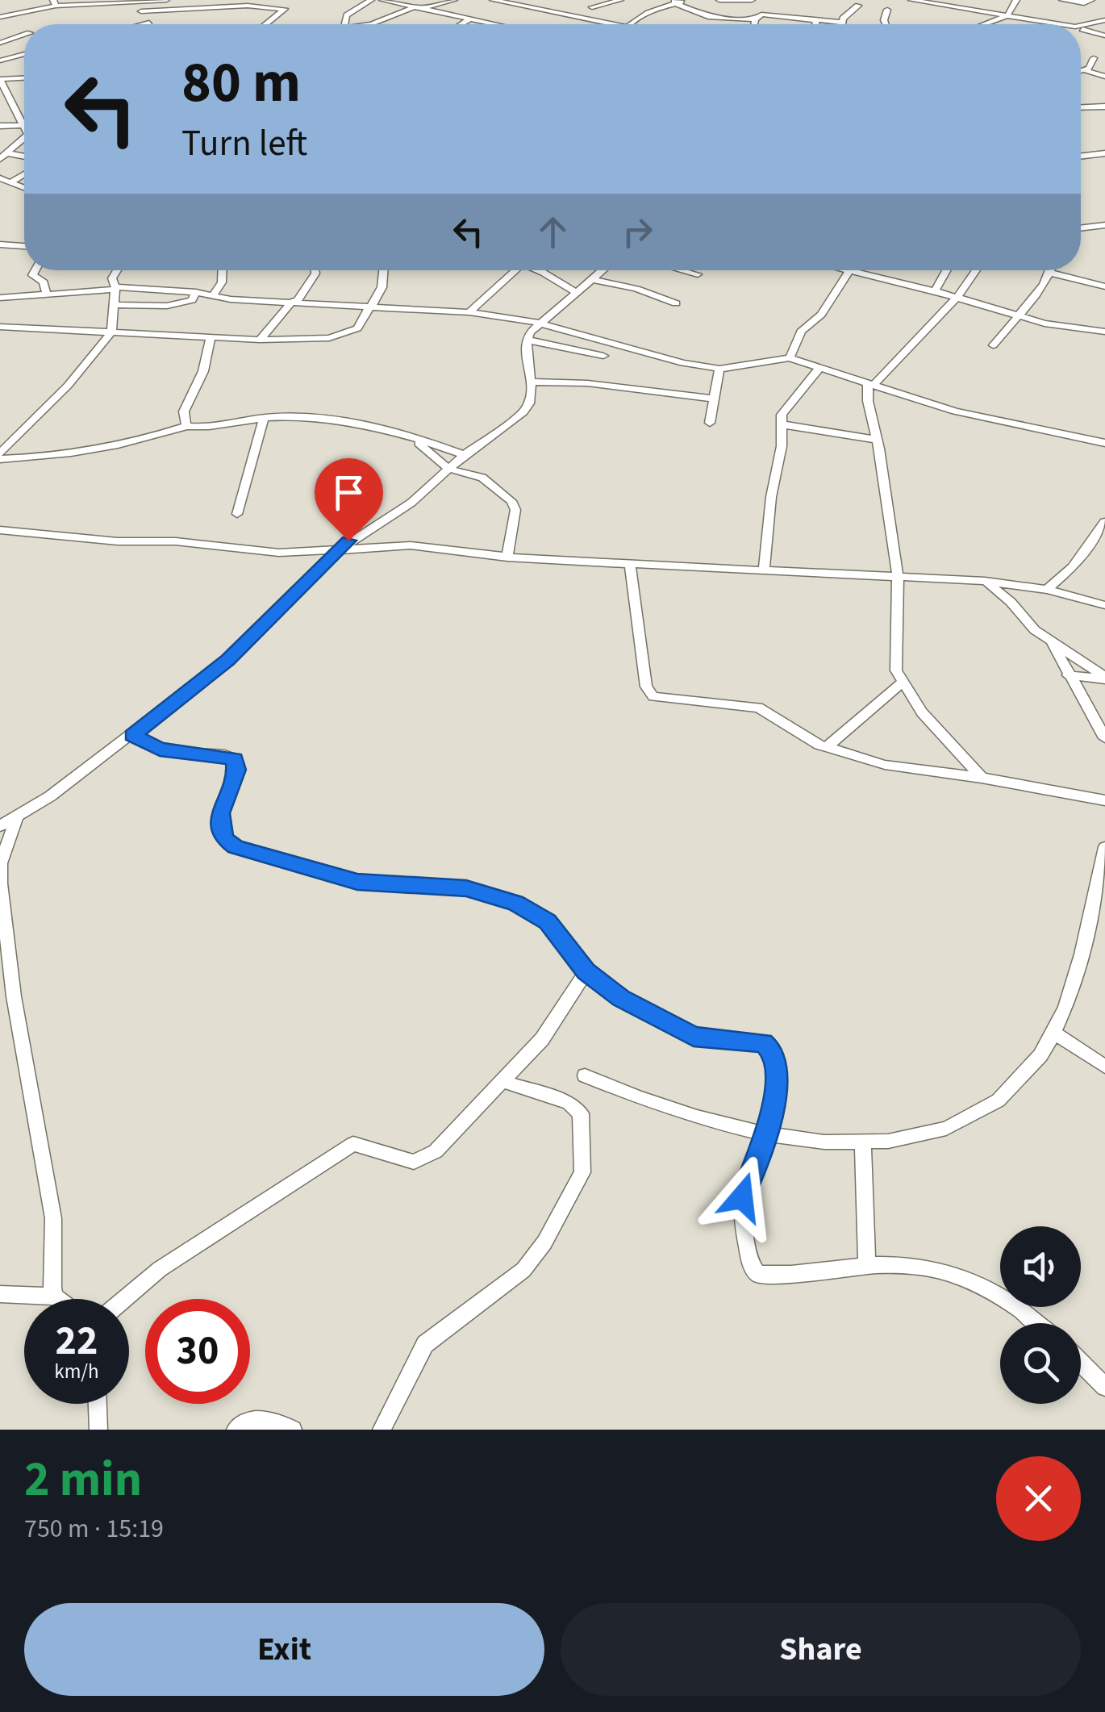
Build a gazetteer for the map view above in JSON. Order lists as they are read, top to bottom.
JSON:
{
  "page": {
    "turn": ["80 m", "Turn left"],
    "speed": "22 km/h",
    "limit": "30",
    "heading": ["2 min", "750 m · 15:19"],
    "buttons": ["Exit", "Share"]
  }
}
